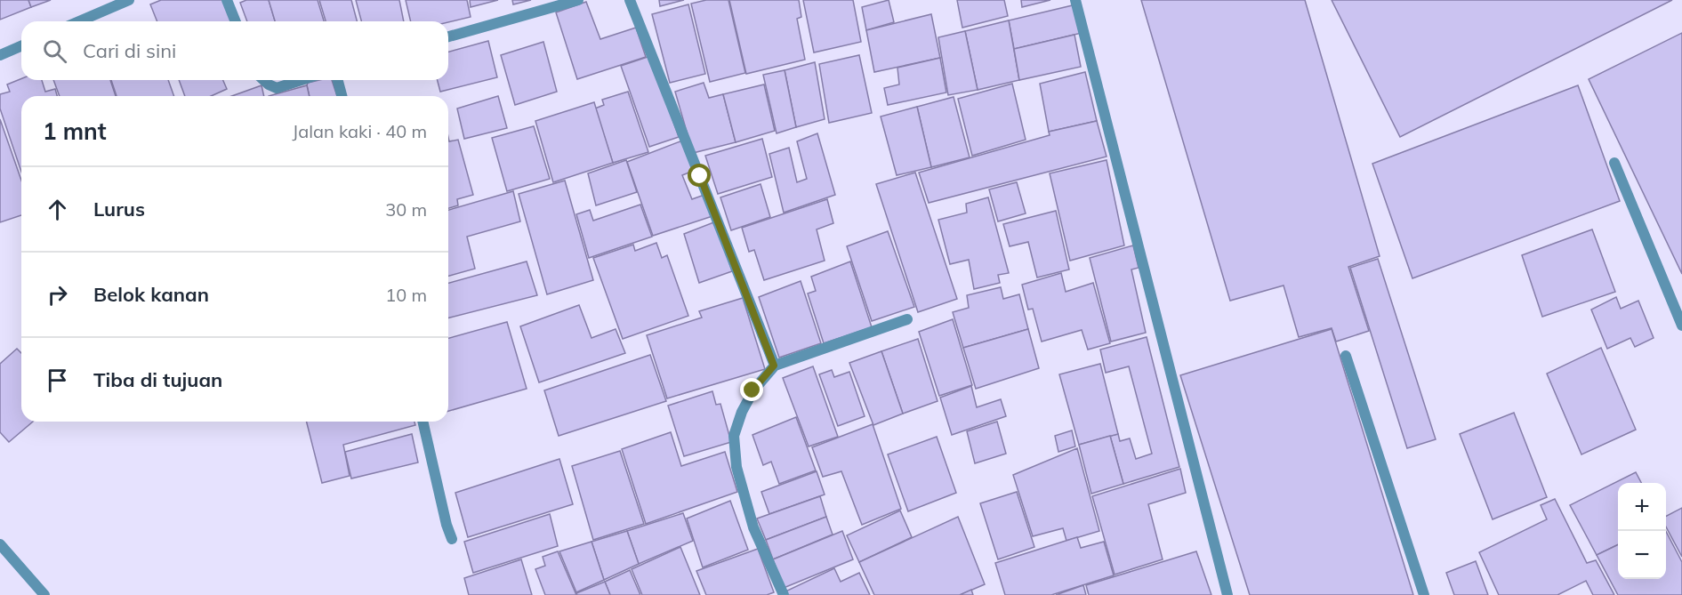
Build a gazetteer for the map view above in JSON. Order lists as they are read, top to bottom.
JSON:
{
  "page": {
    "search": "Cari di sini",
    "heading": ["1 mnt", "Jalan kaki · 40 m"],
    "list": [
      ["Lurus", "30 m"],
      ["Belok kanan", "10 m"],
      "Tiba di tujuan"
    ],
    "map_buttons": ["+", "−"]
  }
}
